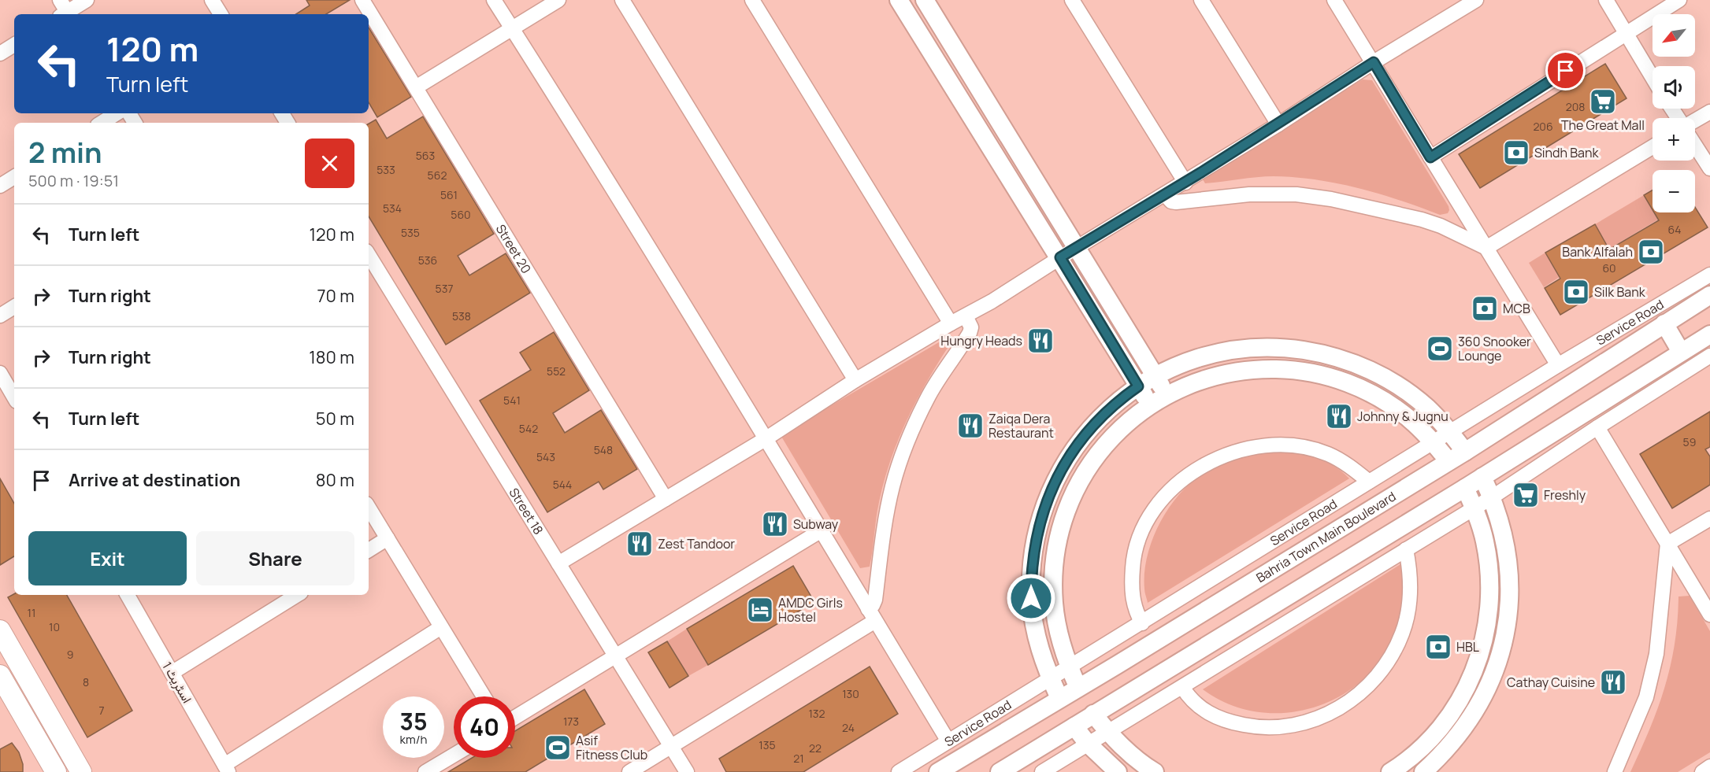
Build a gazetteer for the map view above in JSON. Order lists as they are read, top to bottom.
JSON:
{
  "streets": {
    "street": [
      "Street 20",
      "Service Road",
      "Street 18",
      "Bahria Town Main Boulevard",
      "اسٹریٹ 1"
    ]
  },
  "places": {
    "supermarket": ["The Great Mall", "Freshly"],
    "bank": [
      "Sindh Bank",
      "Bank Alfalah",
      "Silk Bank",
      "MCB",
      "HBL"
    ],
    "restaurant": [
      "Hungry Heads",
      "Johnny & Jugnu",
      "Zaiqa Dera Restaurant",
      "Subway",
      "Zest Tandoor",
      "Cathay Cuisine"
    ],
    "sports": ["360 Snooker Lounge", "Asif Fitness Club"],
    "hotel": ["AMDC Girls Hostel"]
  },
  "house_numbers": [
    "208",
    "206",
    "563",
    "533",
    "562",
    "561",
    "534",
    "560",
    "64",
    "535",
    "536",
    "60",
    "537",
    "538",
    "552",
    "541",
    "542",
    "59",
    "548",
    "543",
    "544",
    "11",
    "10",
    "9",
    "8",
    "130",
    "7",
    "132",
    "173",
    "24",
    "135",
    "22",
    "21"
  ],
  "north": "bottom left",
  "page": {
    "map_buttons": ["+", "−"],
    "turn": ["120 m", "Turn left"],
    "heading": ["2 min", "500 m · 19:51"],
    "list": [
      {
        "name": "Turn left",
        "value": "120 m"
      },
      {
        "name": "Turn right",
        "value": "70 m"
      },
      {
        "name": "Turn right",
        "value": "180 m"
      },
      {
        "name": "Turn left",
        "value": "50 m"
      },
      {
        "name": "Arrive at destination",
        "value": "80 m"
      }
    ],
    "buttons": ["Exit", "Share"],
    "speed": "35 km/h",
    "limit": "40"
  }
}
